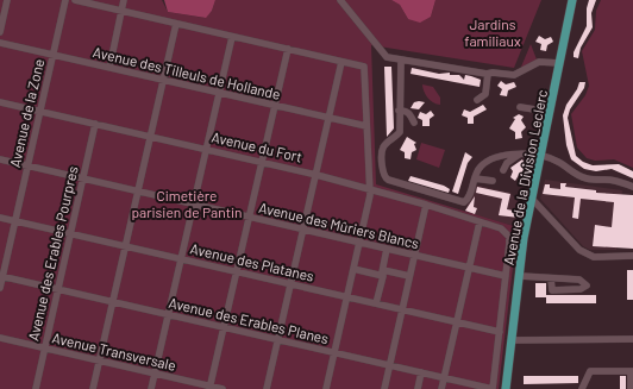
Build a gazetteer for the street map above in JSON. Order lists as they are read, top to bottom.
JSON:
{
  "streets": {
    "main road": ["Avenue de la Division Leclerc"],
    "street": [
      "Avenue des Tilleuls de Hollande",
      "Avenue de la Zone",
      "Avenue du Fort",
      "Avenue des Mûriers Blancs",
      "Avenue des Erables Pourpres",
      "Avenue des Platanes",
      "Avenue des Erables Planes",
      "Avenue Transversale"
    ]
  },
  "crossings": [
    ["Avenue des Tilleuls de Hollande", "Avenue de la Zone"],
    ["Avenue de la Zone", "Avenue du Fort"],
    ["Avenue de la Zone", "Avenue des Mûriers Blancs"],
    ["Avenue de la Zone", "Avenue des Platanes"],
    ["Avenue de la Zone", "Avenue des Erables Planes"],
    ["Avenue du Fort", "Avenue des Mûriers Blancs"],
    ["Avenue du Fort", "Avenue des Erables Pourpres"],
    ["Avenue des Mûriers Blancs", "Avenue des Erables Pourpres"],
    ["Avenue des Erables Pourpres", "Avenue des Platanes"],
    ["Avenue des Erables Pourpres", "Avenue des Erables Planes"],
    ["Avenue des Erables Pourpres", "Avenue Transversale"]
  ],
  "parks": ["Jardins familiaux", "Cimetière parisien de Pantin"]
}
